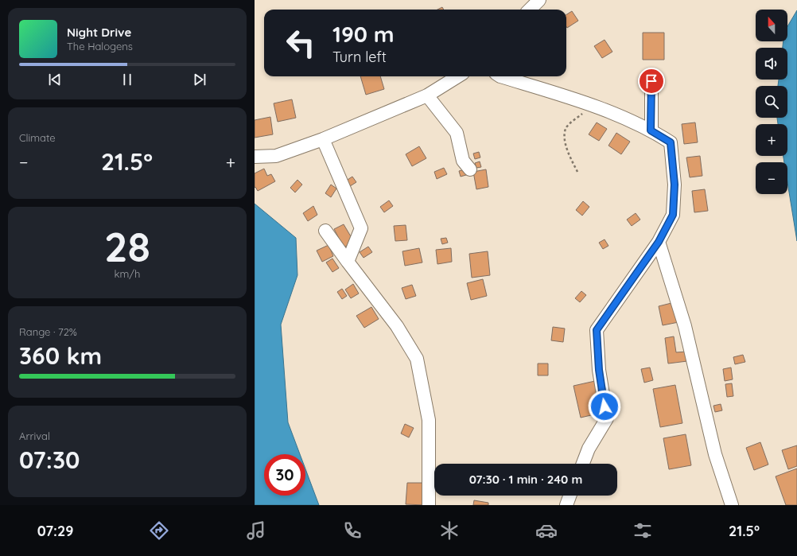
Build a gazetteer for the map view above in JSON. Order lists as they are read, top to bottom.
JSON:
{
  "north": "top",
  "page": {
    "map_buttons": ["+", "−"],
    "turn": ["190 m", "Turn left"],
    "song": ["Night Drive", "The Halogens"],
    "tile": [
      "Climate",
      ["28", "km/h"],
      ["Range · 72%", "360 km"],
      ["Arrival", "07:30"]
    ],
    "heat": ["−", "21.5°", "+"],
    "limit": "30",
    "trip": "07:30 · 1 min · 240 m",
    "tabs": ["07:29", "21.5°"]
  }
}
